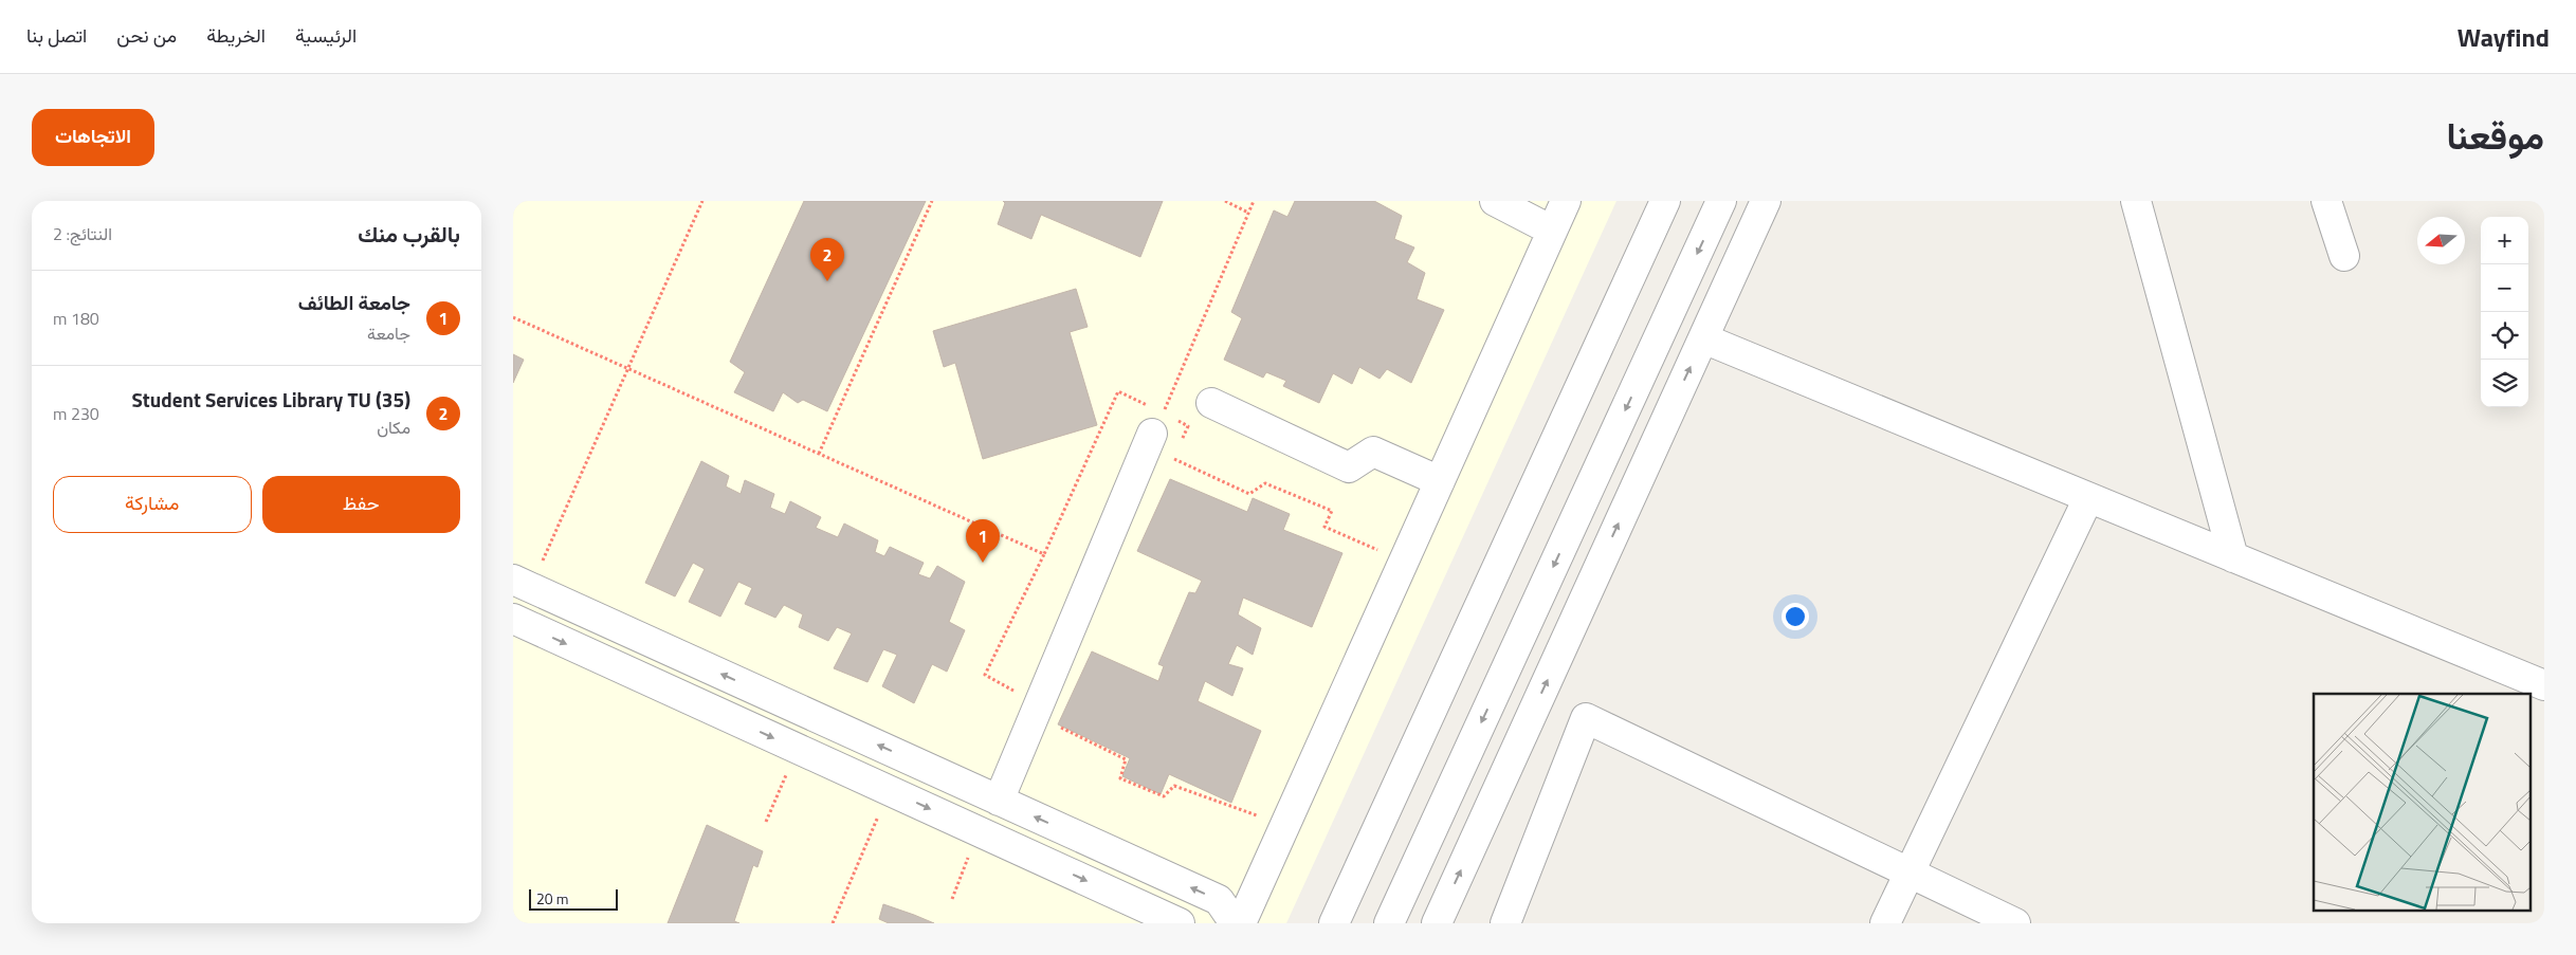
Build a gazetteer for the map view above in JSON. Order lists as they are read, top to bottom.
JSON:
{
  "scale_bar": "20 m",
  "north": "left",
  "page": {
    "header": "Wayfind",
    "nav": [
      "الرئيسية",
      "الخريطة",
      "من نحن",
      "اتصل بنا"
    ],
    "title": "موقعنا",
    "buttons": [
      "الاتجاهات",
      ["حفظ", "مشاركة"]
    ],
    "heading": ["بالقرب منك", "النتائج: 2"],
    "map_buttons": ["+", "−"],
    "pins": ["2", "1"],
    "list": [
      {
        "mark": "1",
        "name": "جامعة الطائف",
        "note": "جامعة",
        "value": "180 m"
      },
      {
        "mark": "2",
        "name": "Student Services Library TU (35)",
        "note": "مكان",
        "value": "230 m"
      }
    ],
    "scale": "20 m"
  }
}
